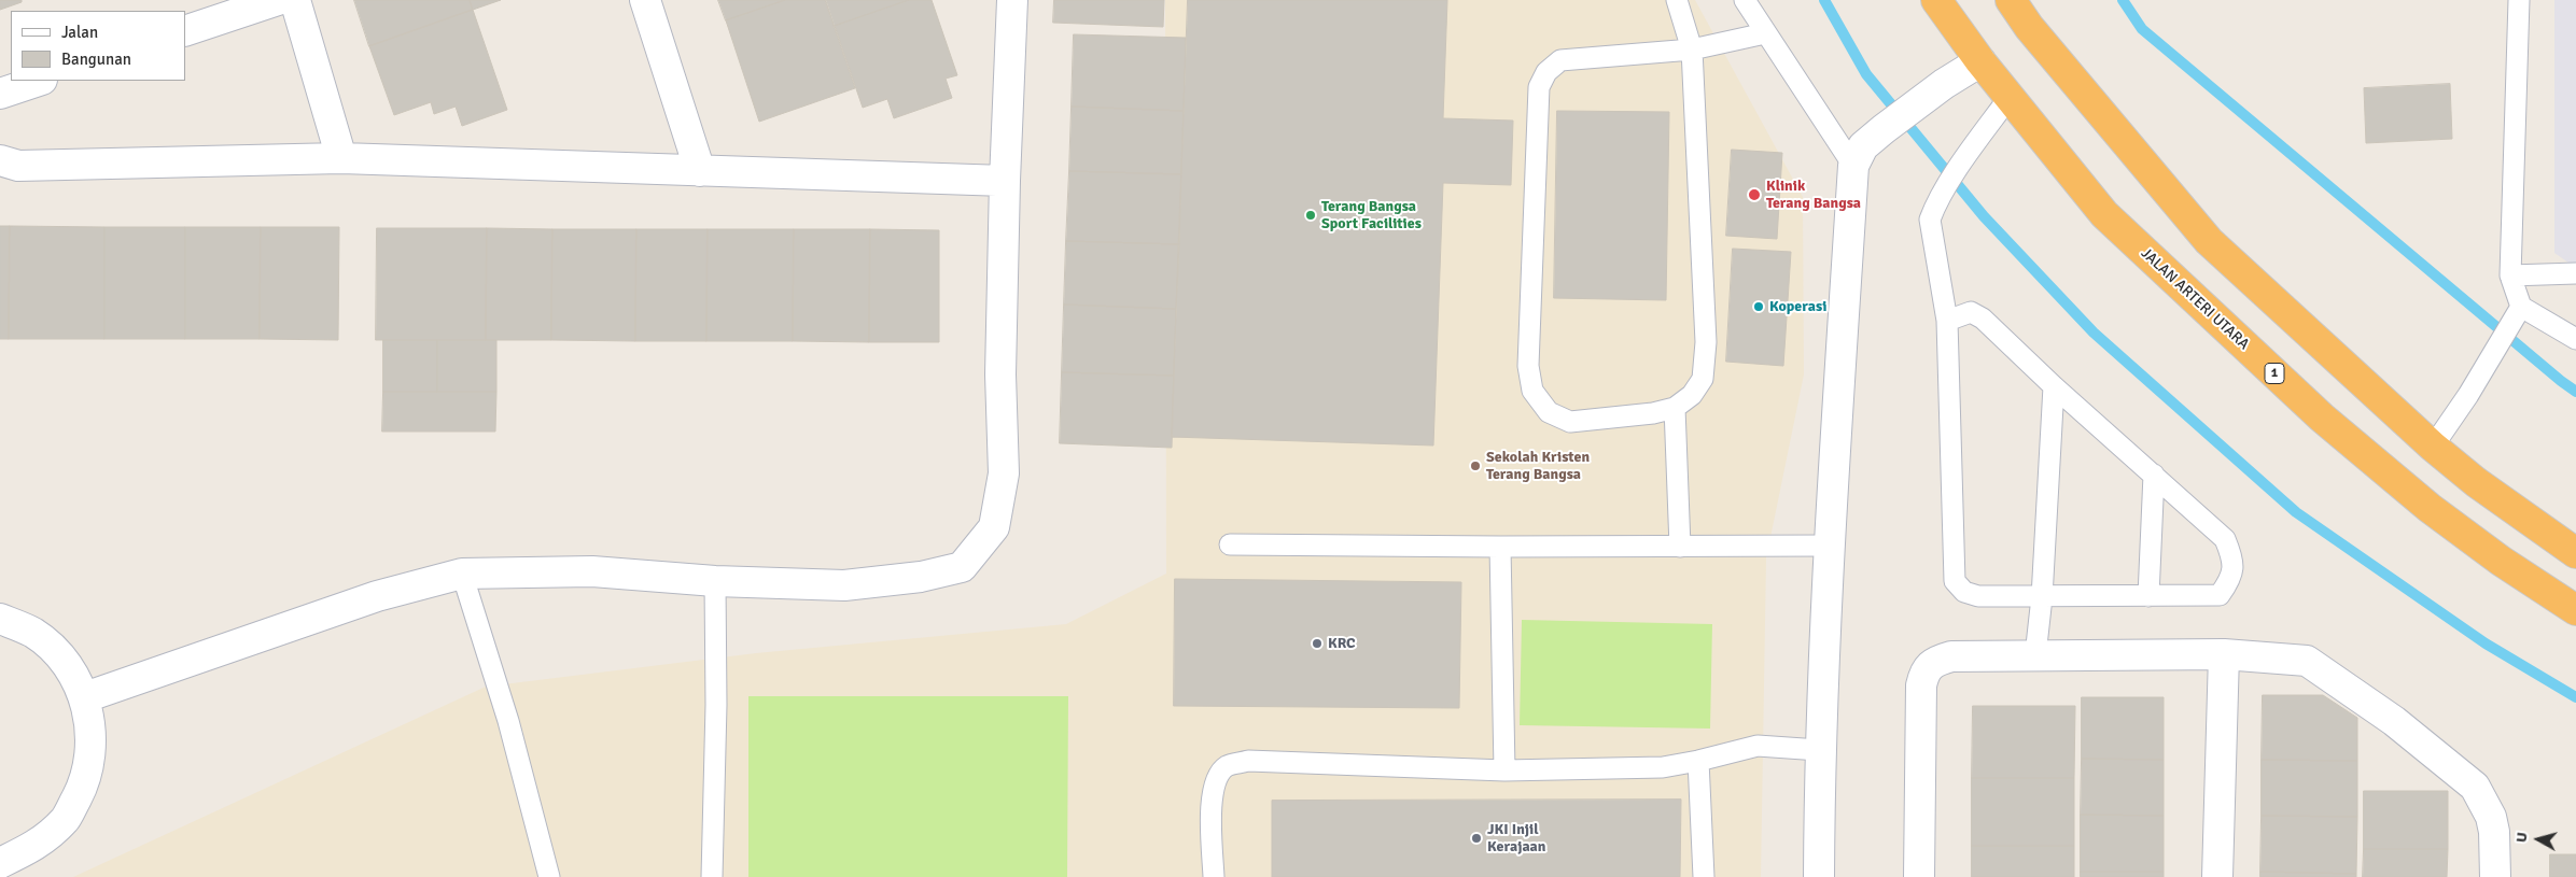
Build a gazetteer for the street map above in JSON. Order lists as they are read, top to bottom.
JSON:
{
  "streets": {
    "highway": ["JALAN ARTERI UTARA", "1"]
  },
  "places": [
    "Klinik Terang Bangsa",
    "Terang Bangsa Sport Facilities",
    "Koperasi",
    "Sekolah Kristen Terang Bangsa",
    "KRC",
    "JKI Injil Kerajaan"
  ],
  "legend": ["Jalan", "Bangunan"],
  "north": "left"
}
